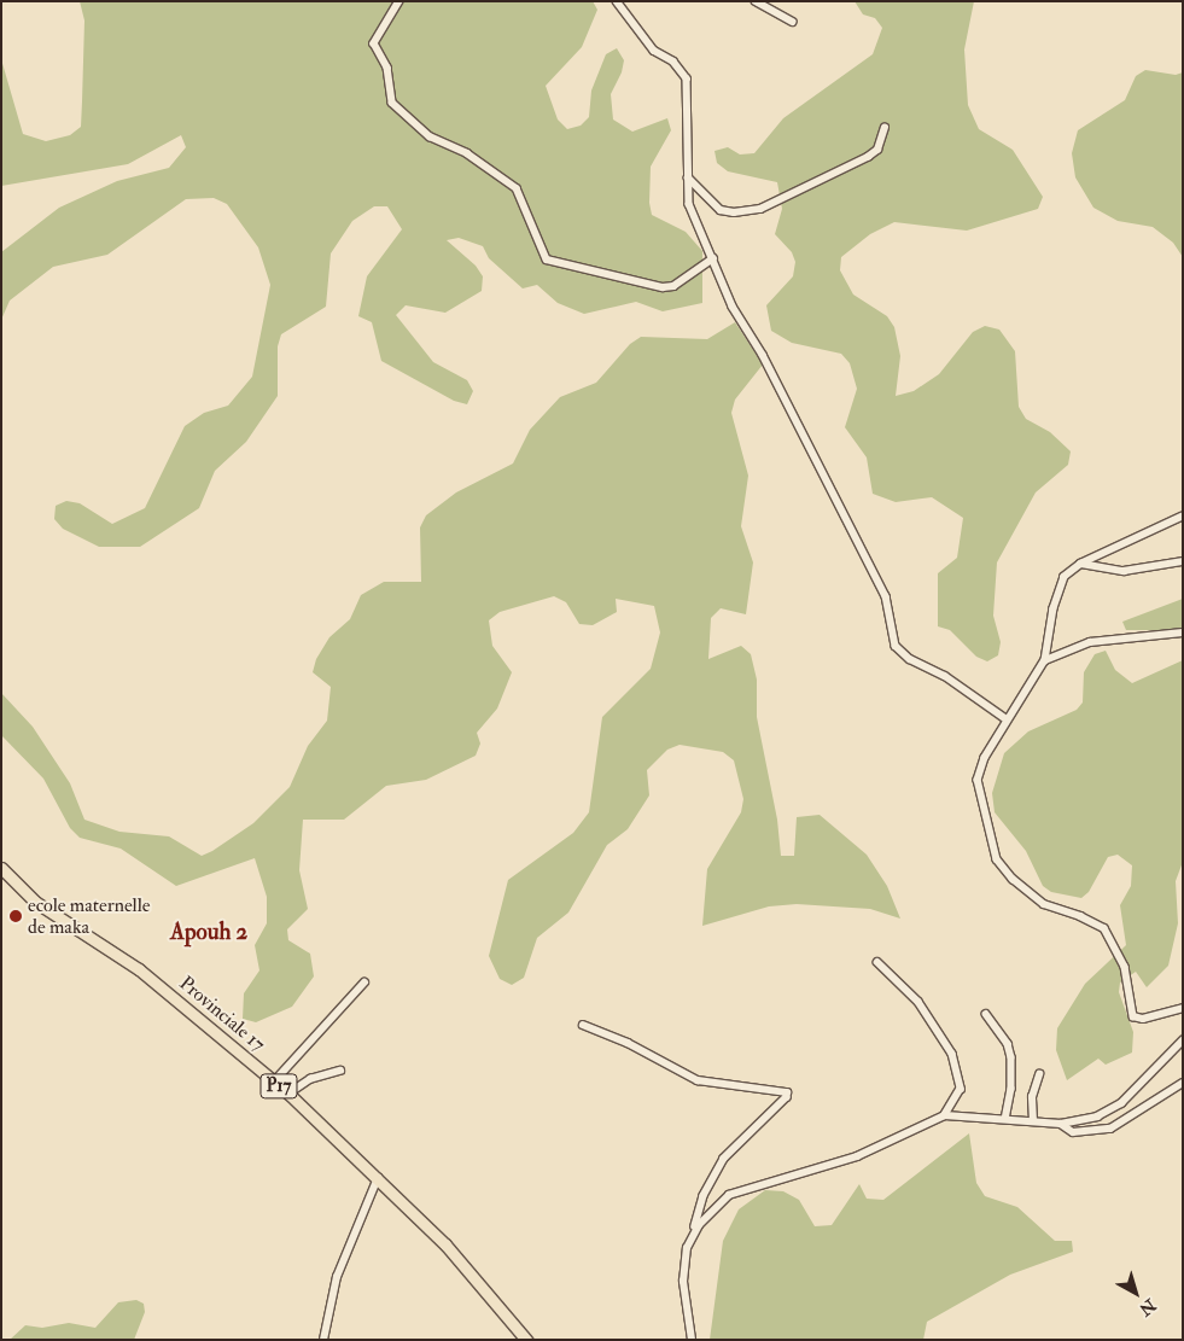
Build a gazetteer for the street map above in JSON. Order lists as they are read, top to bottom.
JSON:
{
  "streets": {
    "main road": ["Provinciale 17", "P17"]
  },
  "districts": ["Apouh 2"],
  "places": ["ecole maternelle de maka"],
  "north": "bottom right"
}
